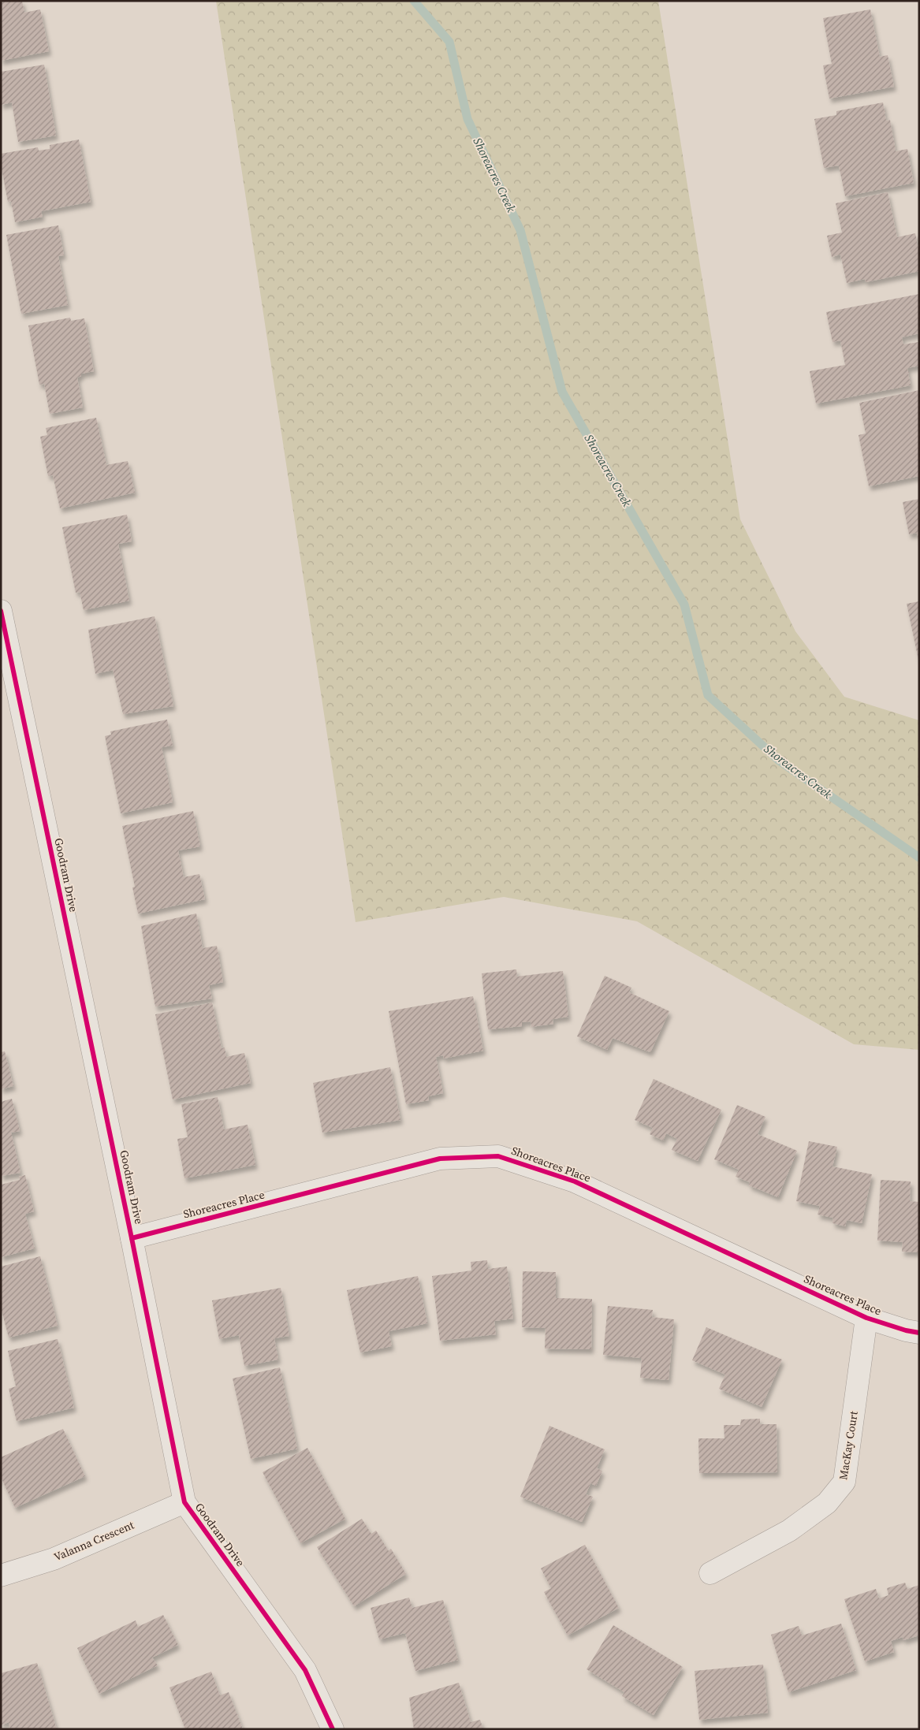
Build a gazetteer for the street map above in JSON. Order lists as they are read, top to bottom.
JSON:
{
  "streets": {
    "street": [
      "Goodram Drive",
      "Shoreacres Place",
      "MacKay Court",
      "Valanna Crescent"
    ]
  },
  "crossings": [
    ["Goodram Drive", "Shoreacres Place"],
    ["Goodram Drive", "Valanna Crescent"],
    ["Shoreacres Place", "MacKay Court"]
  ],
  "water": ["Shoreacres Creek"]
}
